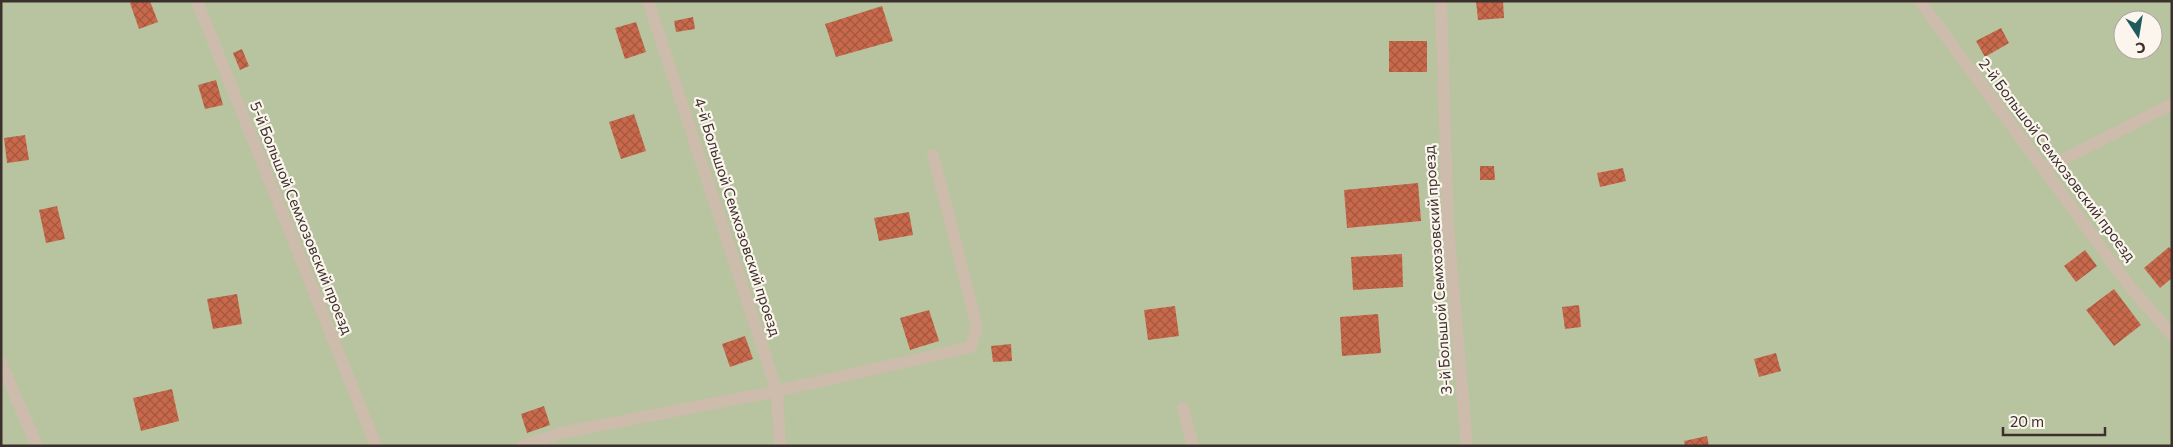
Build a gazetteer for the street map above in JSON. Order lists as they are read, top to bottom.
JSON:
{
  "streets": {
    "street": [
      "2-й Большой Семхозовский проезд",
      "4-й Большой Семхозовский проезд",
      "5-й Большой Семхозовский проезд",
      "3-й Большой Семхозовский проезд"
    ]
  },
  "scale_bar": "20 m",
  "north": "bottom"
}
